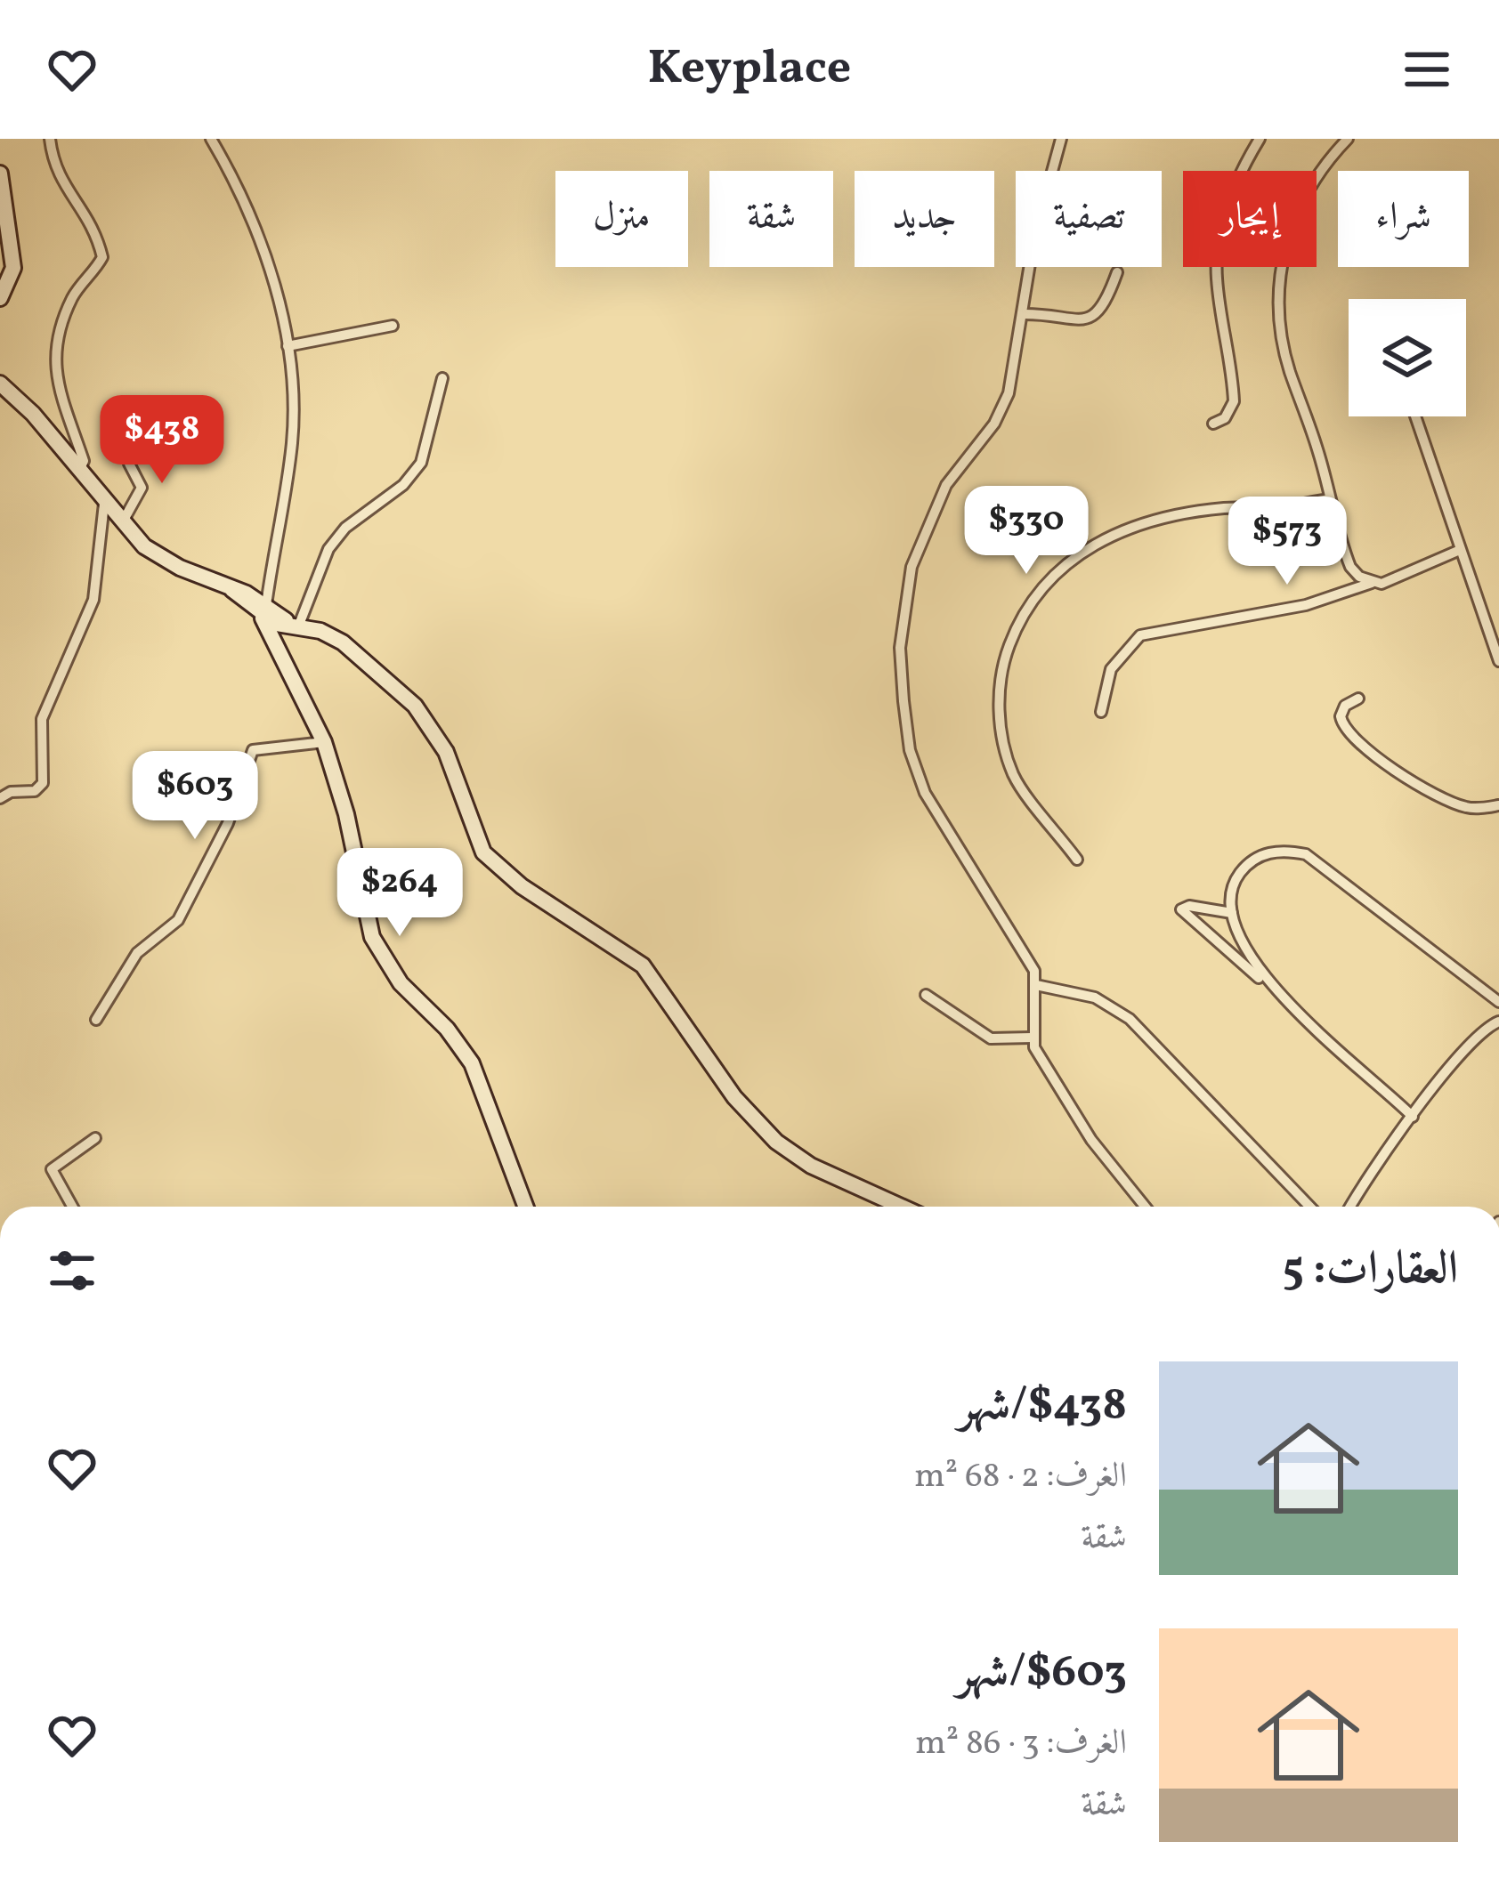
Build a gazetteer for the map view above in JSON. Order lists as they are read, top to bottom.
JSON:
{
  "page": {
    "header": "Keyplace",
    "chip": [
      "شراء",
      "إيجار",
      "تصفية",
      "جديد",
      "شقة",
      "منزل"
    ],
    "price": [
      "$438",
      "$330",
      "$573",
      "$603",
      "$264"
    ],
    "heading": "العقارات: 5",
    "list": [
      {
        "name": "$438/شهر",
        "note": "الغرف: 2 · 68 m² · شقة"
      },
      {
        "name": "$603/شهر",
        "note": "الغرف: 3 · 86 m² · شقة"
      }
    ]
  }
}
